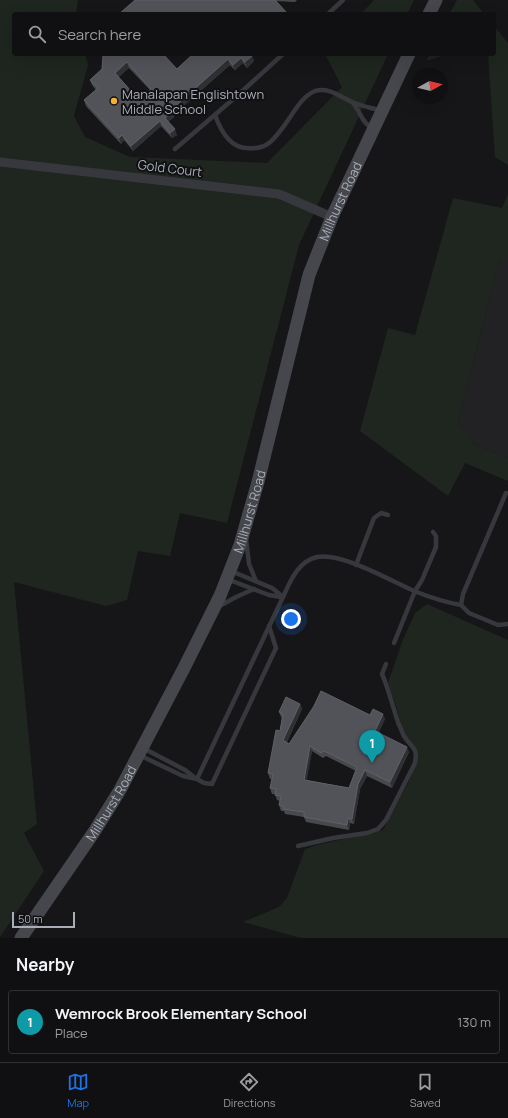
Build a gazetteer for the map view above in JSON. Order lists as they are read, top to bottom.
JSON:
{
  "streets": {
    "street": ["Gold Court", "Millhurst Road"]
  },
  "crossings": [
    ["Gold Court", "Millhurst Road"]
  ],
  "places": ["Manalapan Englishtown Middle School"],
  "scale_bar": "50 m",
  "north": "right",
  "page": {
    "search": "Search here",
    "pins": "1",
    "scale": "50 m",
    "heading": "Nearby",
    "list": [
      {
        "mark": "1",
        "name": "Wemrock Brook Elementary School",
        "note": "Place",
        "value": "130 m"
      }
    ],
    "nav": ["Map", "Directions", "Saved"]
  }
}
